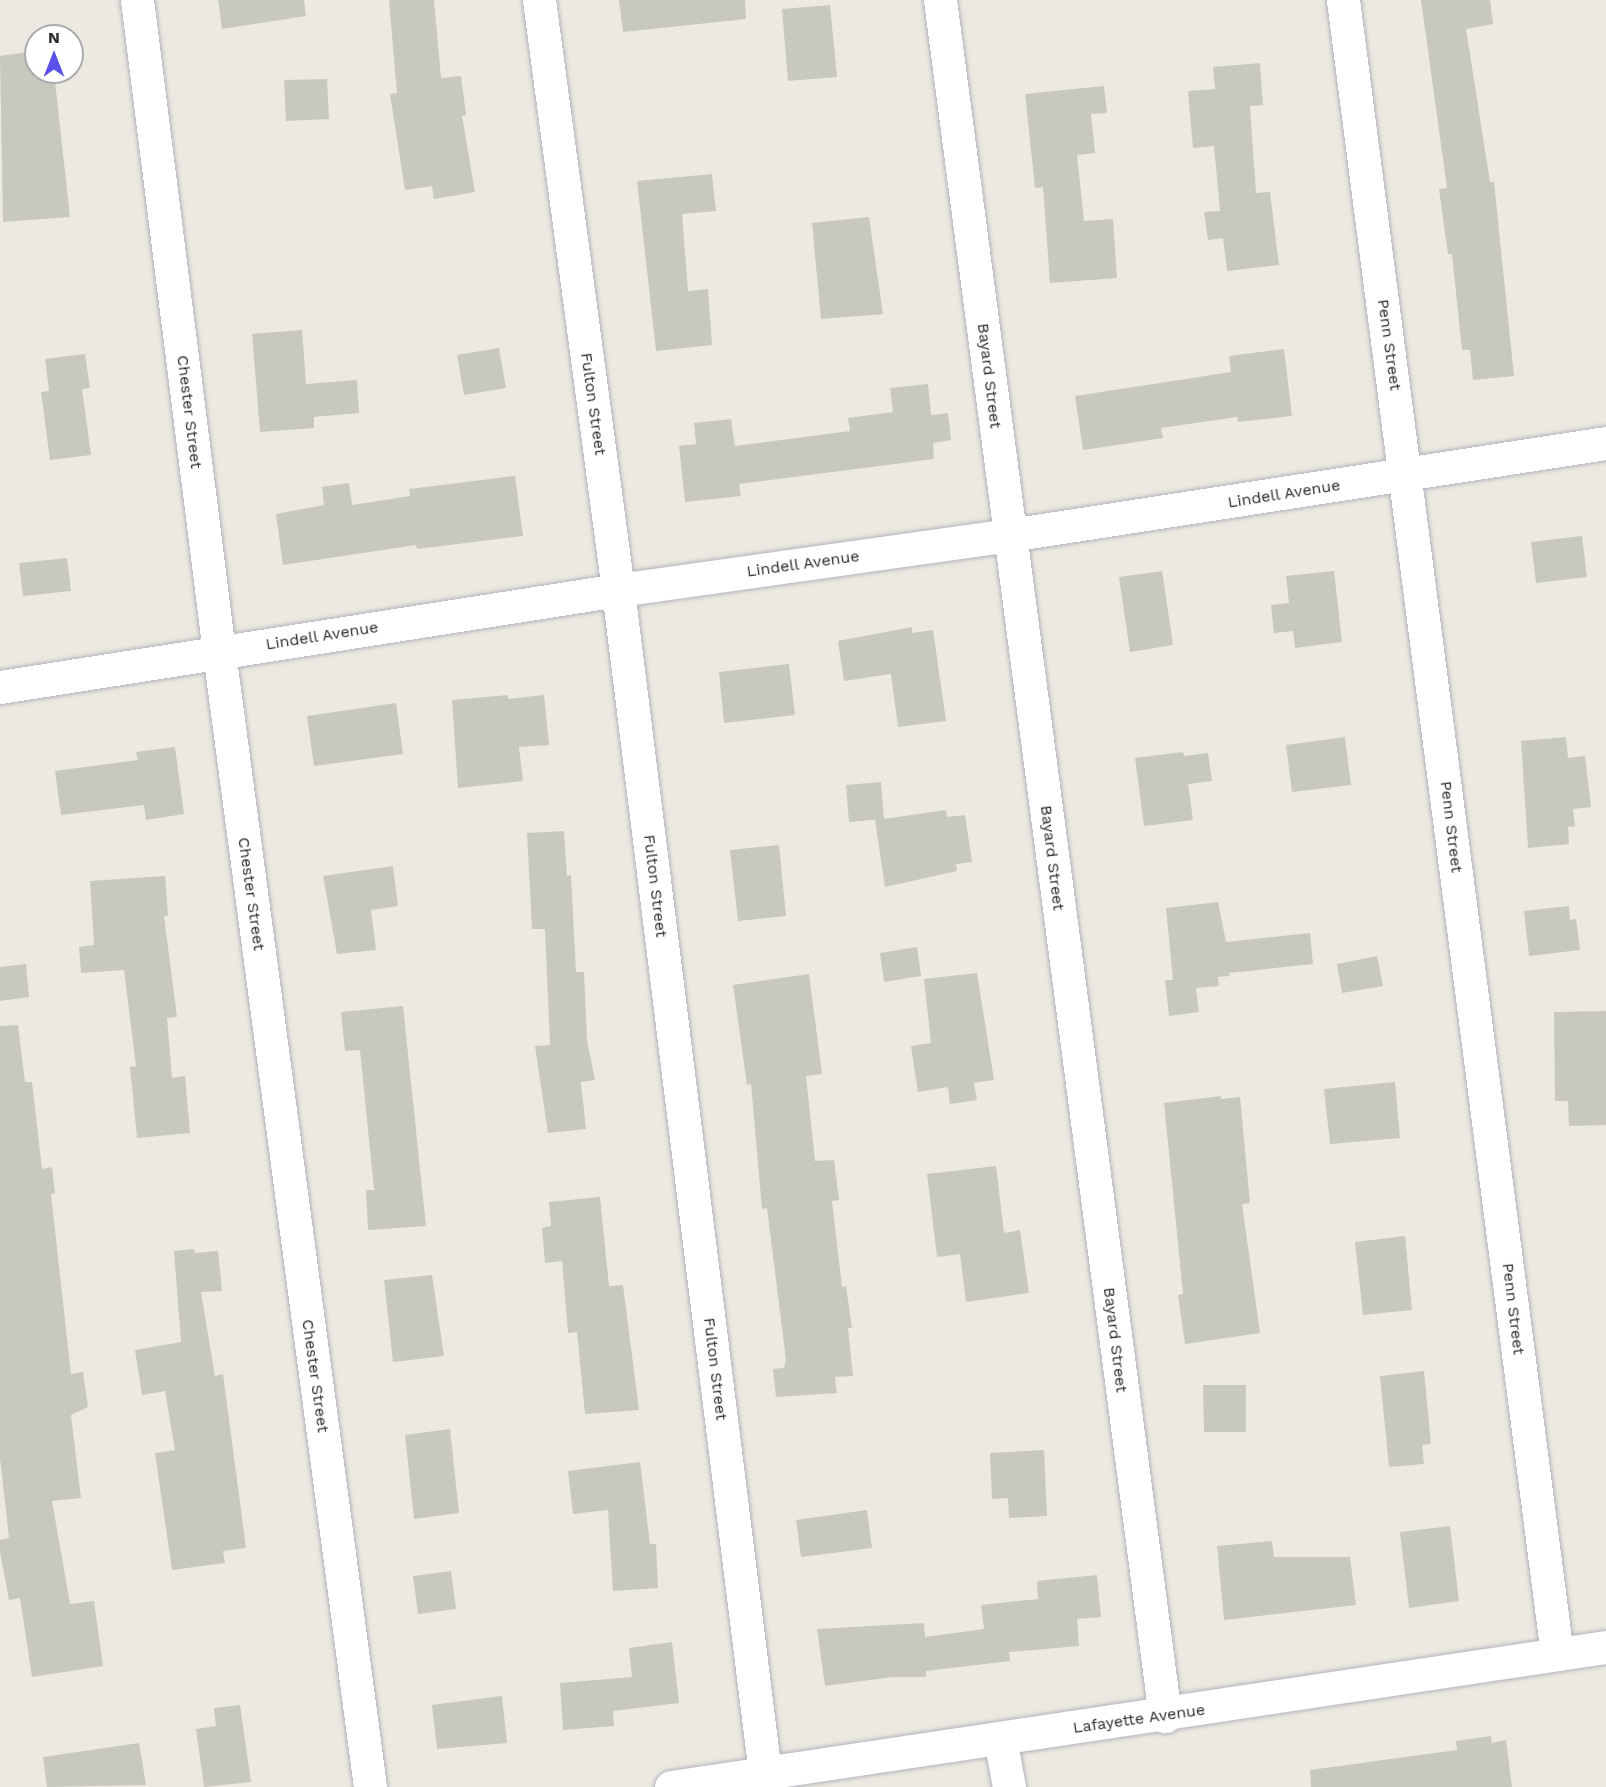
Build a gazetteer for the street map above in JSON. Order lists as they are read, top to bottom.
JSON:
{
  "streets": {
    "street": [
      "Penn Street",
      "Bayard Street",
      "Fulton Street",
      "Chester Street",
      "Lindell Avenue",
      "Lafayette Avenue"
    ]
  },
  "crossings": [
    ["Penn Street", "Lindell Avenue"],
    ["Penn Street", "Lafayette Avenue"],
    ["Bayard Street", "Lindell Avenue"],
    ["Bayard Street", "Lafayette Avenue"],
    ["Fulton Street", "Lindell Avenue"],
    ["Fulton Street", "Lafayette Avenue"],
    ["Chester Street", "Lindell Avenue"]
  ],
  "north": "top"
}
